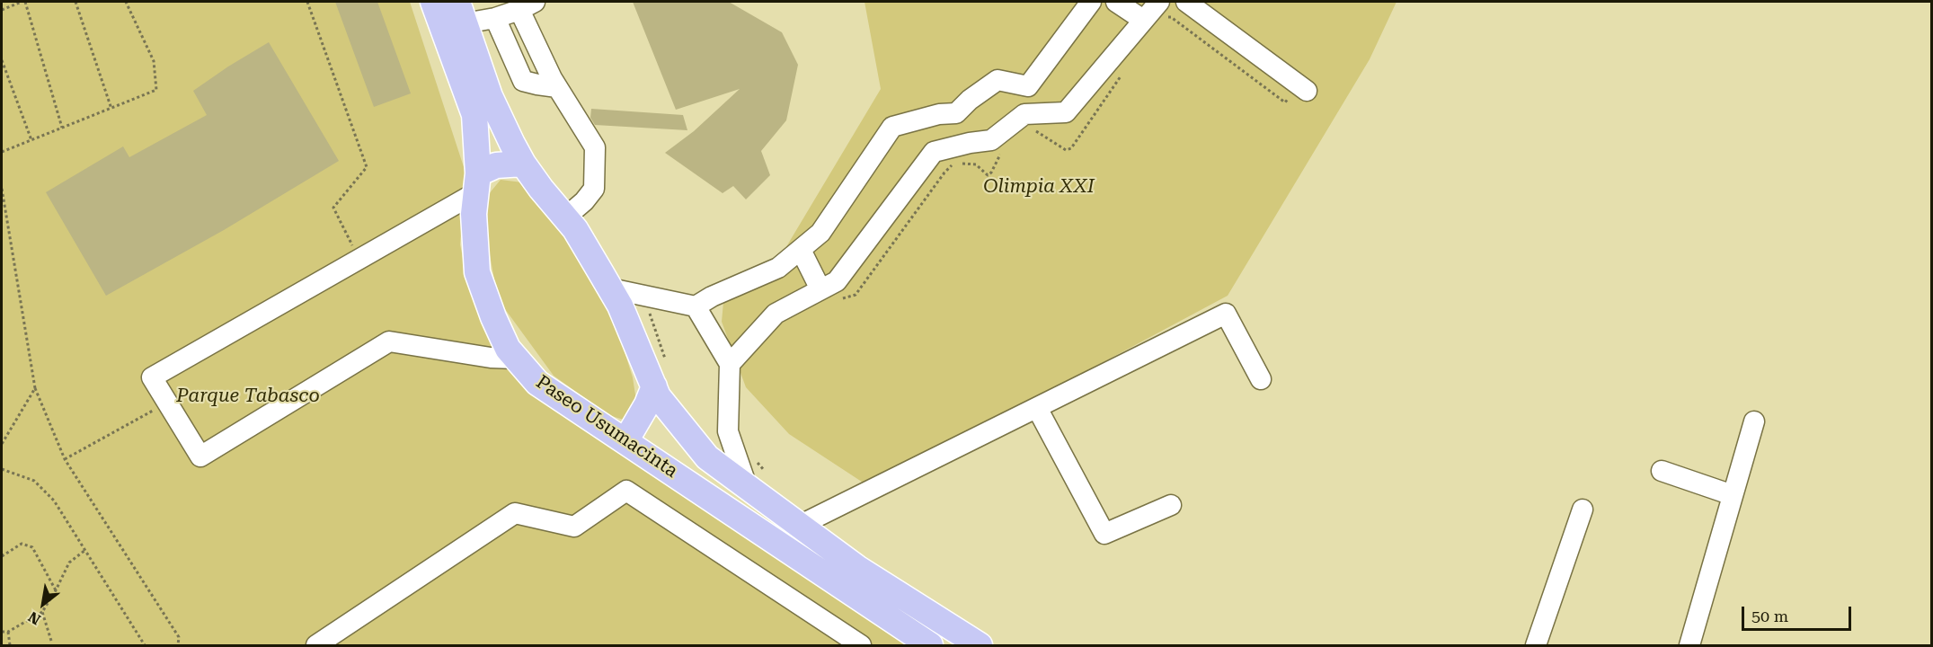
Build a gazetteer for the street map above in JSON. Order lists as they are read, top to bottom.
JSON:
{
  "streets": {
    "main road": ["Paseo Usumacinta"]
  },
  "parks": ["Olimpia XXI", "Parque Tabasco"],
  "scale_bar": "50 m",
  "north": "bottom left"
}
